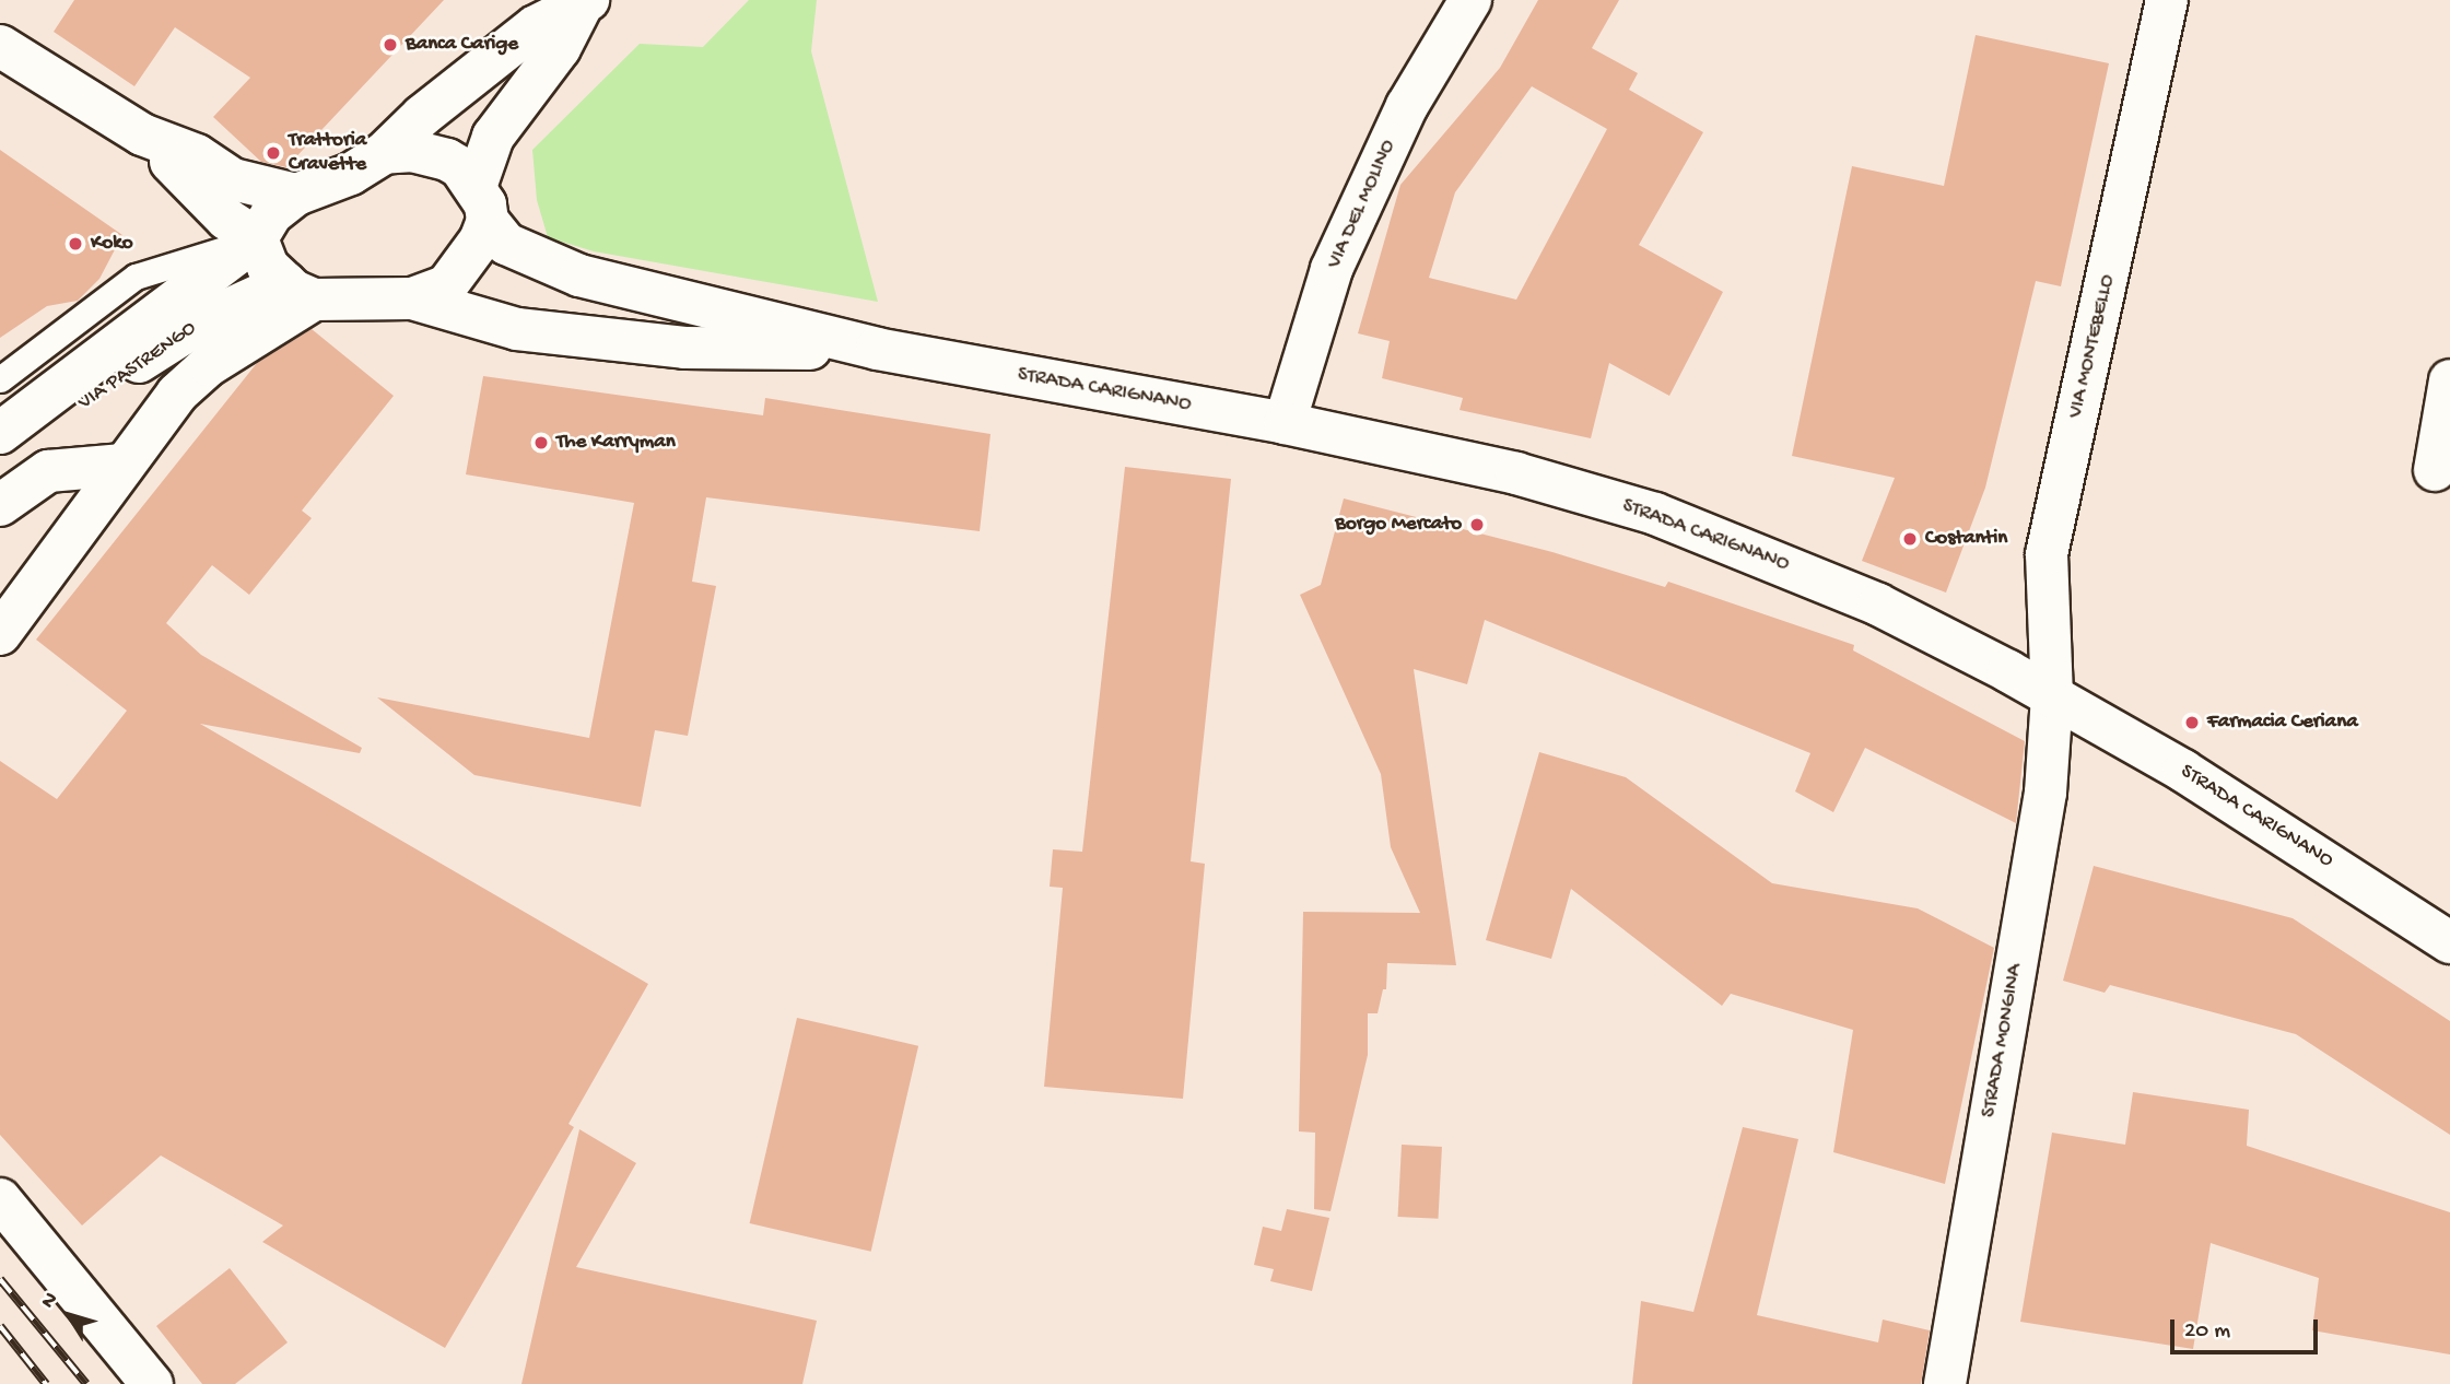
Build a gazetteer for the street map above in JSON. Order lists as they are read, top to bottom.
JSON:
{
  "streets": {
    "main road": [
      "VIA DEL MOLINO",
      "VIA MONTEBELLO",
      "VIA PASTRENGO",
      "STRADA CARIGNANO",
      "STRADA MONGINA"
    ]
  },
  "crossings": [
    ["VIA DEL MOLINO", "STRADA CARIGNANO"],
    ["VIA MONTEBELLO", "STRADA CARIGNANO"],
    ["VIA MONTEBELLO", "STRADA MONGINA"],
    ["VIA PASTRENGO", "STRADA CARIGNANO"],
    ["STRADA CARIGNANO", "STRADA MONGINA"]
  ],
  "places": [
    "Banca Carige",
    "Trattoria Cravette",
    "Koko",
    "The Karryman",
    "Borgo Mercato",
    "Costantin",
    "Farmacia Ceriana"
  ],
  "scale_bar": "20 m",
  "north": "top left"
}
